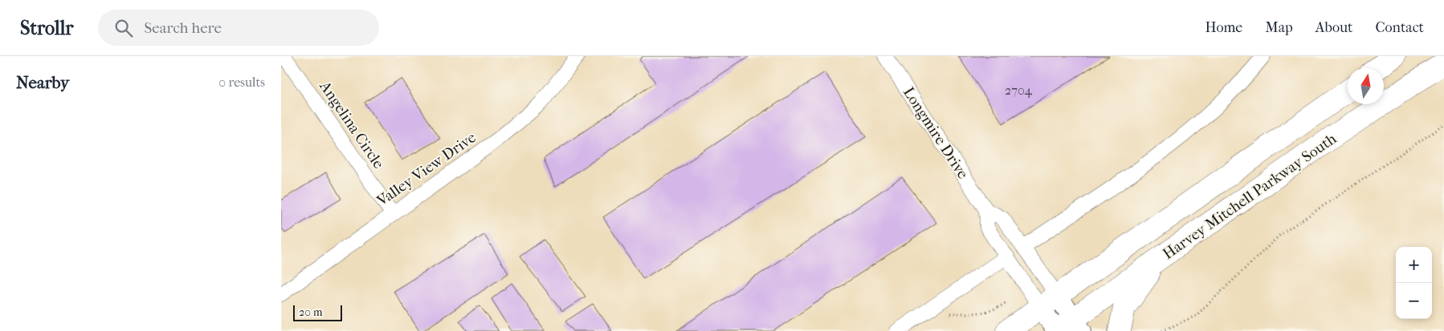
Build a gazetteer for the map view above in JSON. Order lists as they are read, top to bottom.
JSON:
{
  "streets": {
    "highway": ["Harvey Mitchell Parkway South"],
    "street": ["Angelina Circle", "Longmire Drive", "Valley View Drive"]
  },
  "crossings": [
    ["Angelina Circle", "Valley View Drive"],
    ["Longmire Drive", "Harvey Mitchell Parkway South"]
  ],
  "house_numbers": ["2704"],
  "scale_bar": "20 m",
  "north": "top",
  "page": {
    "header": "Strollr",
    "search": "Search here",
    "nav": [
      "Home",
      "Map",
      "About",
      "Contact"
    ],
    "heading": ["Nearby", "0 results"],
    "map_buttons": ["+", "−"],
    "scale": "20 m"
  }
}
